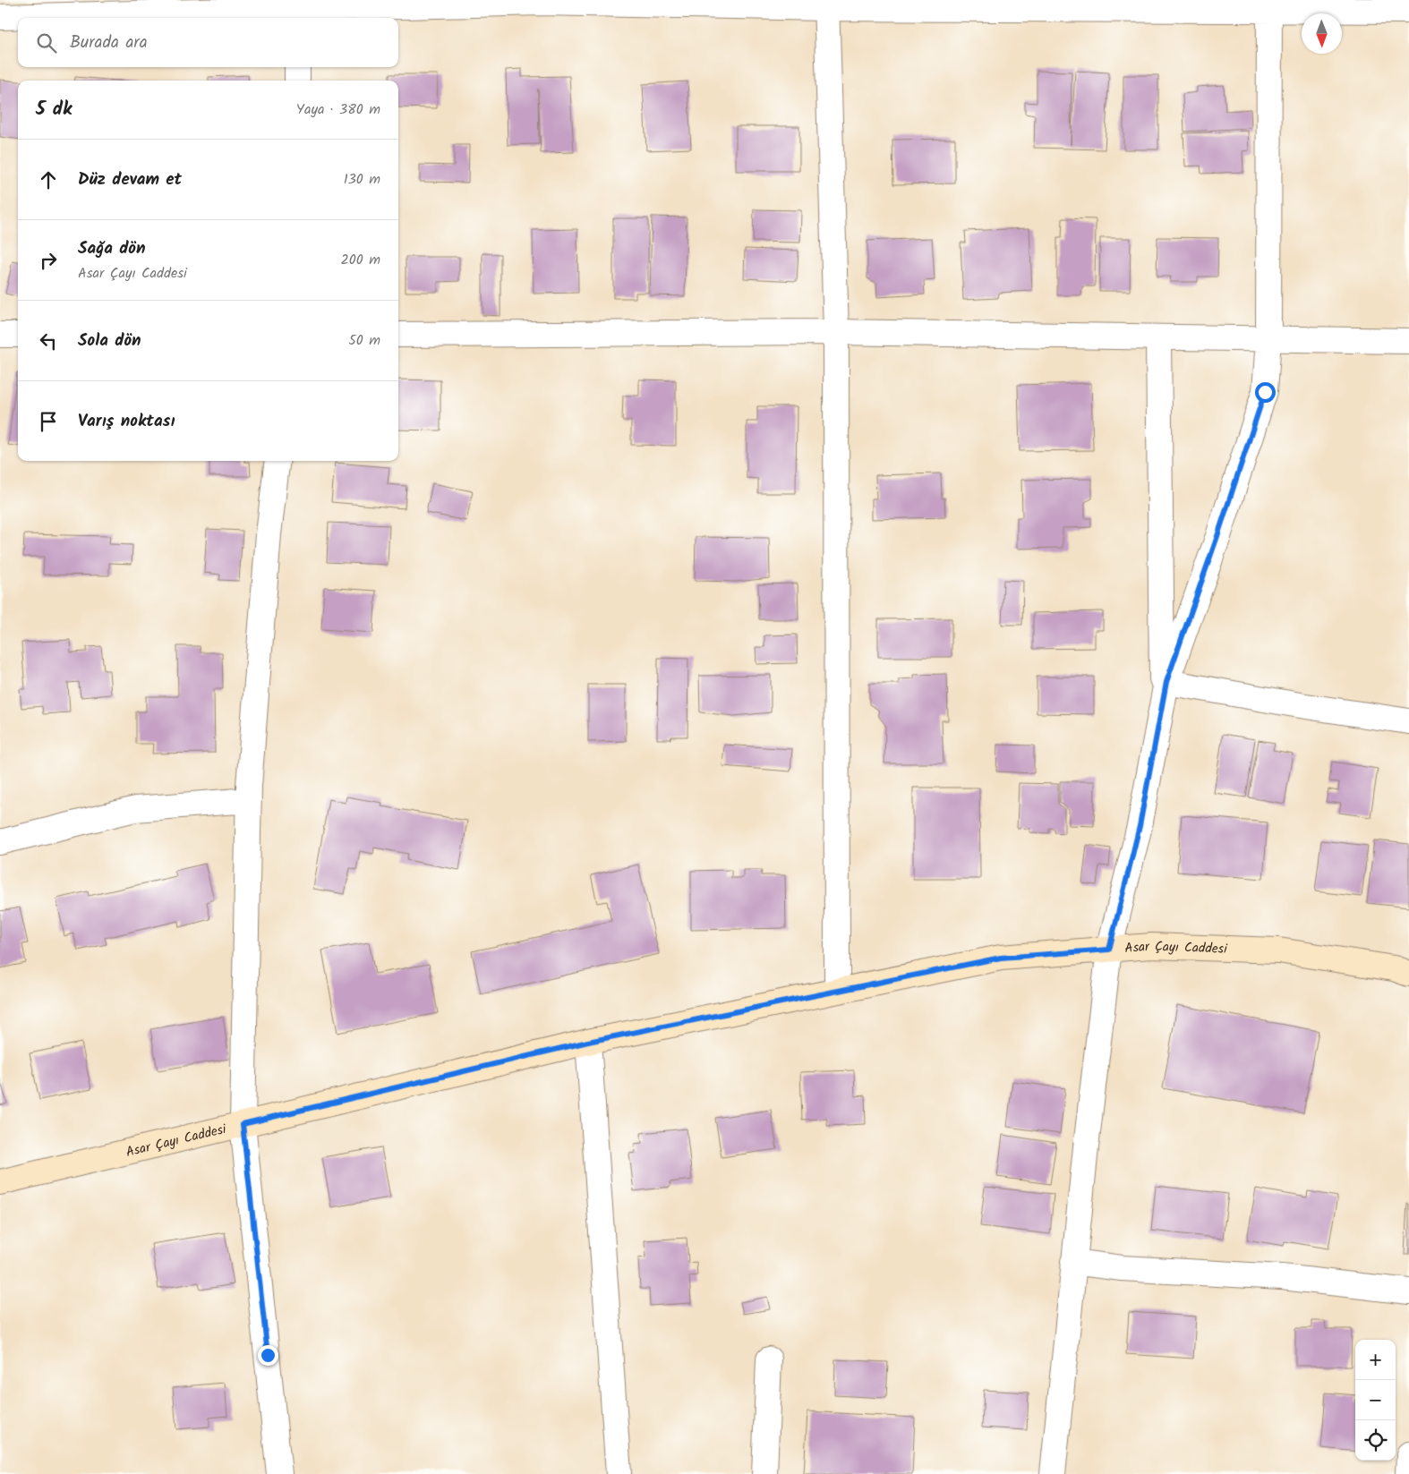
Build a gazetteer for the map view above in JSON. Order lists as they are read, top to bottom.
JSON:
{
  "streets": {
    "street": ["Asar Çayı Caddesi"]
  },
  "north": "bottom",
  "page": {
    "search": "Burada ara",
    "heading": ["5 dk", "Yaya · 380 m"],
    "list": [
      ["Düz devam et", "130 m"],
      ["Sağa dön", "Asar Çayı Caddesi", "200 m"],
      ["Sola dön", "50 m"],
      "Varış noktası"
    ],
    "map_buttons": ["+", "−"]
  }
}
